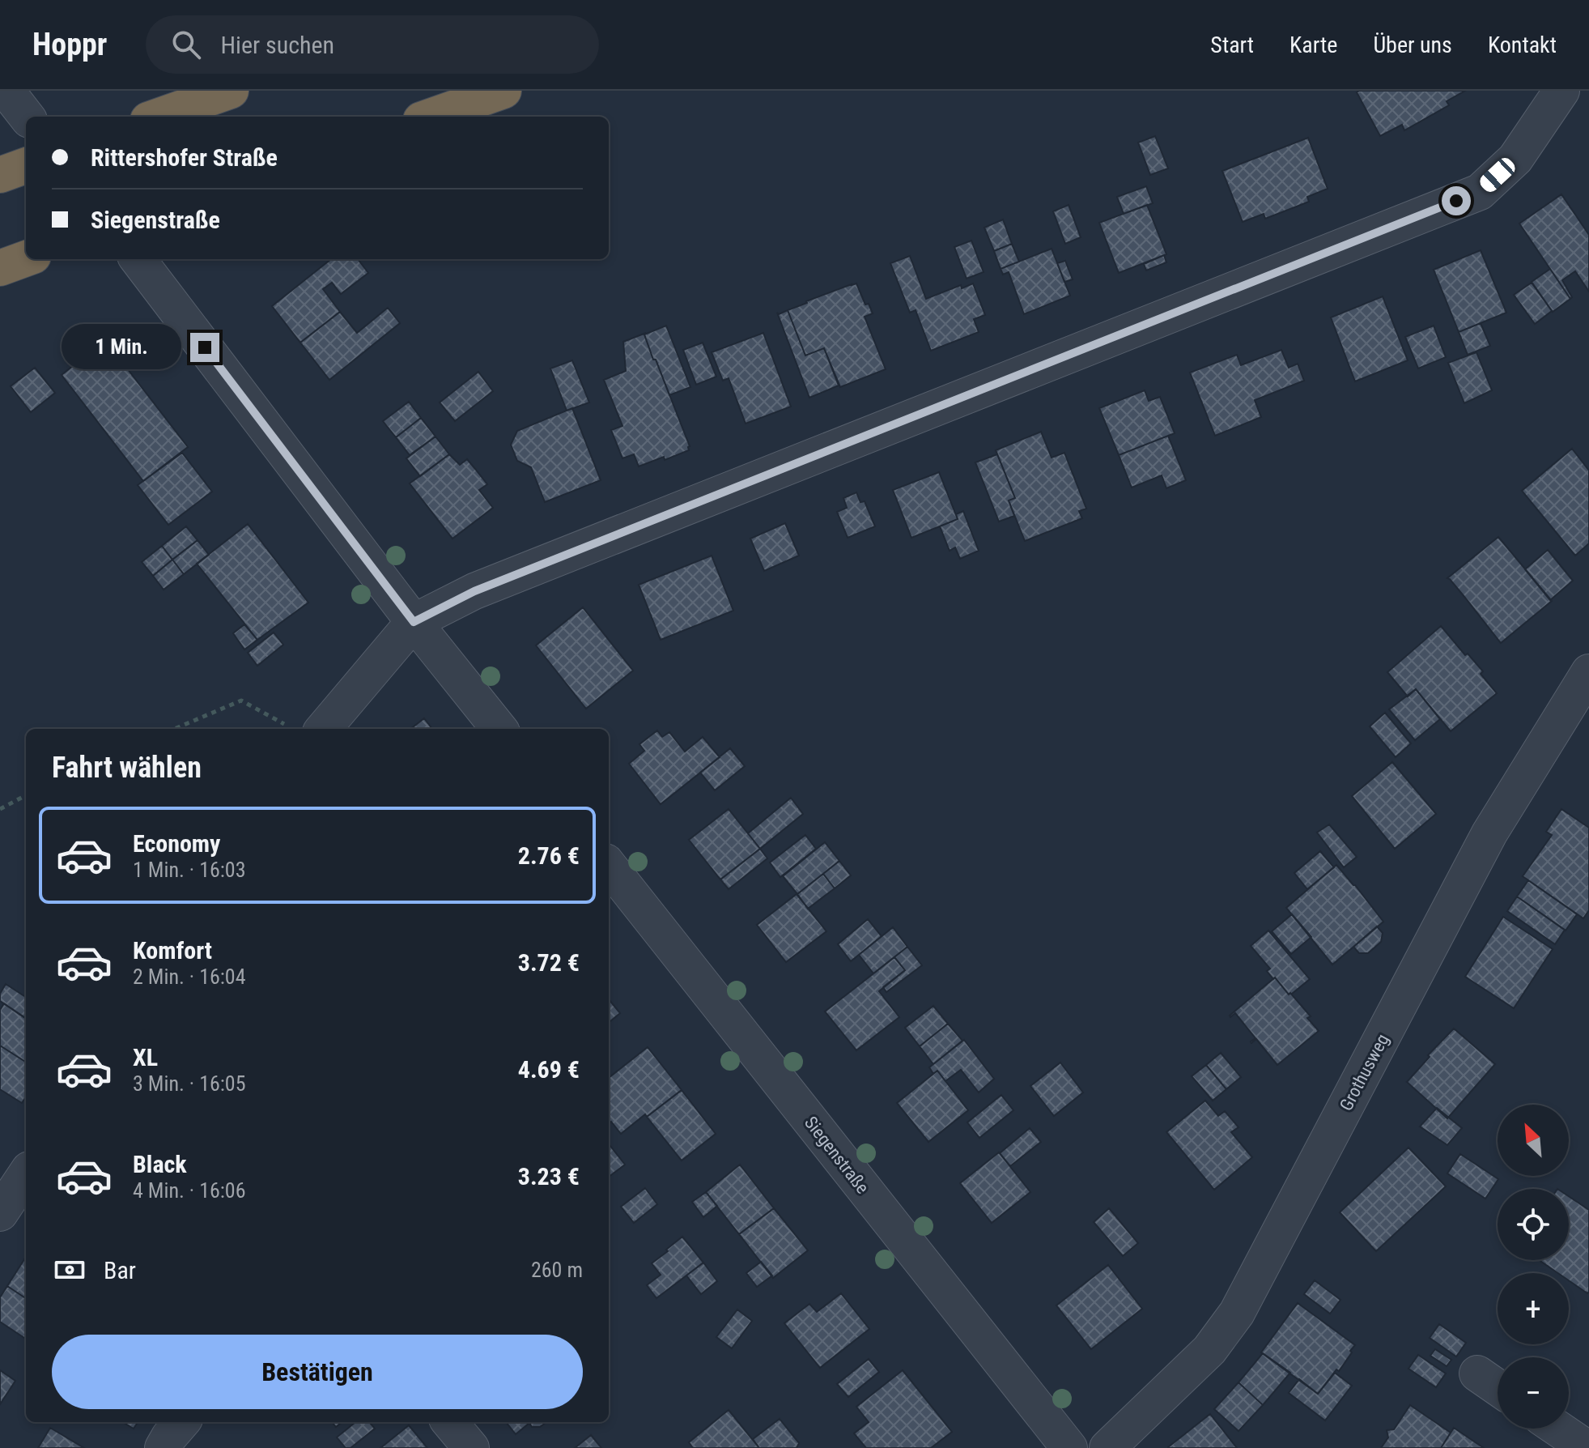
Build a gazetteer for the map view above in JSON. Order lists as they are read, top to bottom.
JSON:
{
  "streets": {
    "street": ["Grothusweg", "Siegenstraße"]
  },
  "north": "top left",
  "page": {
    "header": "Hoppr",
    "search": "Hier suchen",
    "nav": [
      "Start",
      "Karte",
      "Über uns",
      "Kontakt"
    ],
    "banner": ["Rittershofer Straße", "Siegenstraße"],
    "bubble": "1 Min.",
    "heading": "Fahrt wählen",
    "list": [
      {
        "name": "Economy",
        "note": "1 Min. · 16:03",
        "value": "2.76 €"
      },
      {
        "name": "Komfort",
        "note": "2 Min. · 16:04",
        "value": "3.72 €"
      },
      {
        "name": "XL",
        "note": "3 Min. · 16:05",
        "value": "4.69 €"
      },
      {
        "name": "Black",
        "note": "4 Min. · 16:06",
        "value": "3.23 €"
      }
    ],
    "map_buttons": ["+", "−"],
    "pay": ["Bar", "260 m"],
    "buttons": "Bestätigen"
  }
}
